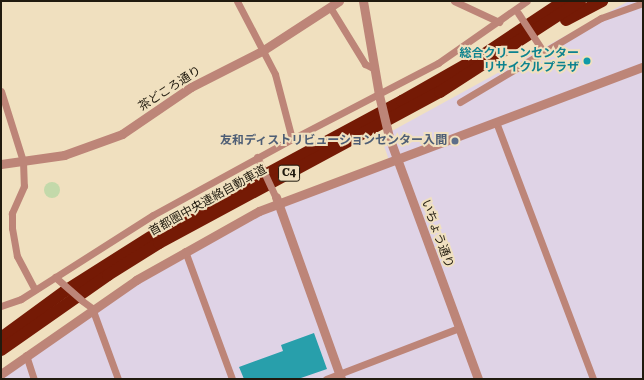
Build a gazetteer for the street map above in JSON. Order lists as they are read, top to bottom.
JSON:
{
  "streets": {
    "highway": ["C4", "首都圏中央連絡自動車道"],
    "street": ["茶どころ通り", "いちょう通り"]
  },
  "places": ["総合クリーンセンター リサイクルプラザ", "友和ディストリビューションセンター入間"]
}
